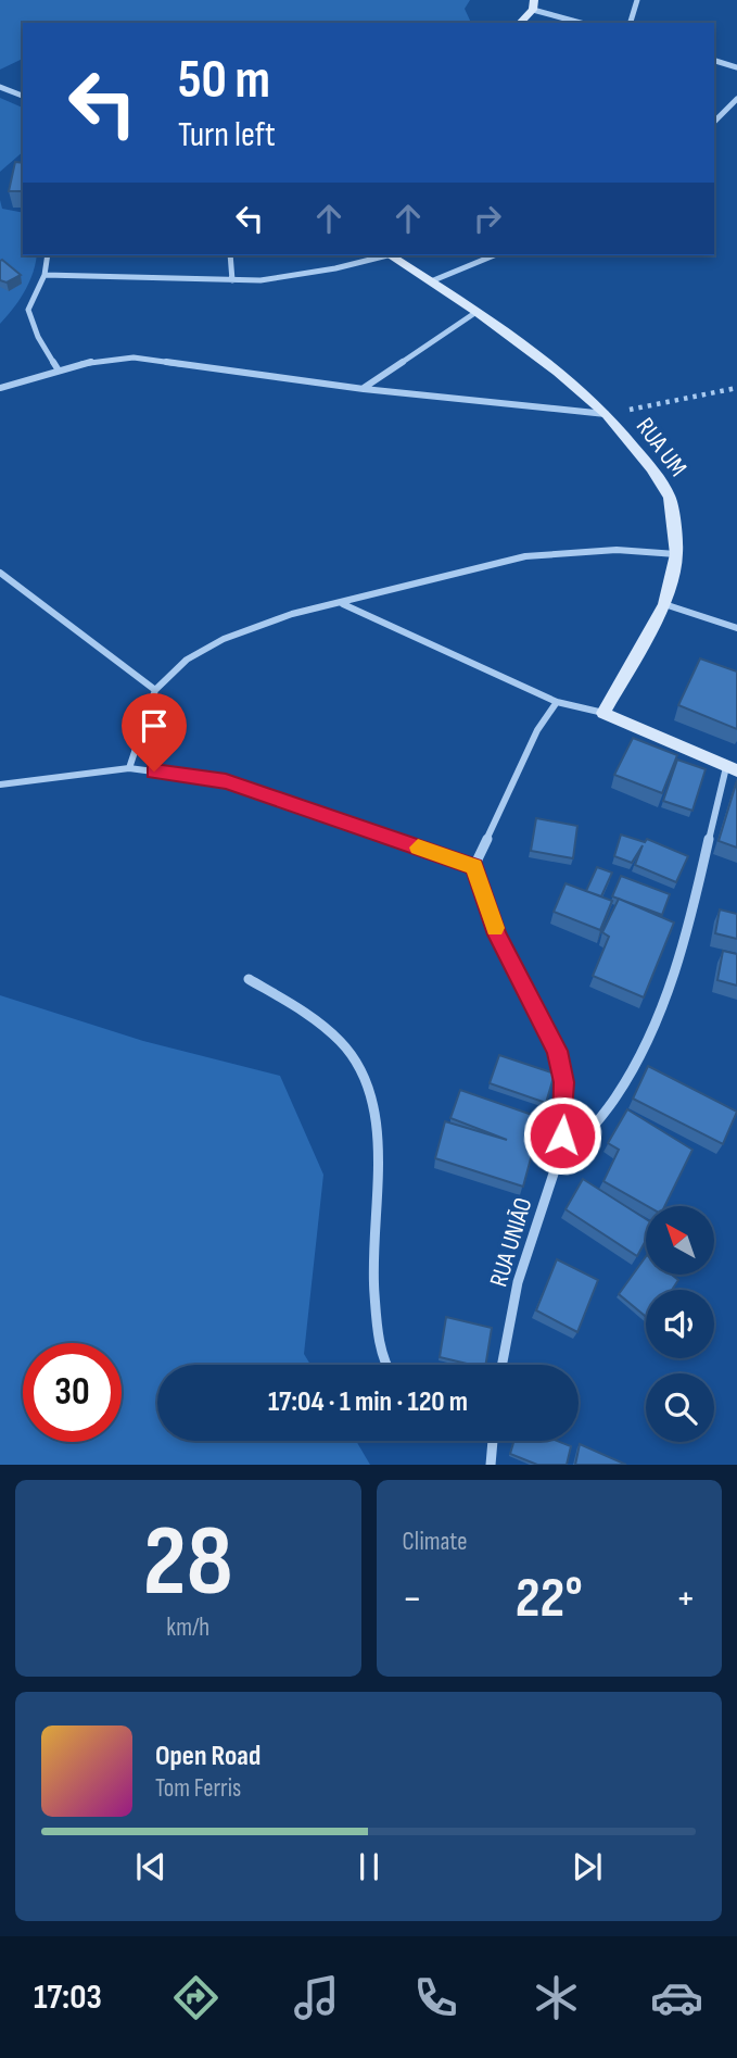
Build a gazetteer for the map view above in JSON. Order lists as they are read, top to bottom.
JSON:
{
  "streets": {
    "street": ["RUA UM", "RUA UNIÃO"]
  },
  "north": "top left",
  "page": {
    "turn": ["50 m", "Turn left"],
    "limit": "30",
    "trip": "17:04 · 1 min · 120 m",
    "tile": [
      ["28", "km/h"],
      "Climate"
    ],
    "heat": ["−", "22°", "+"],
    "song": ["Open Road", "Tom Ferris"],
    "tabs": "17:03"
  }
}
